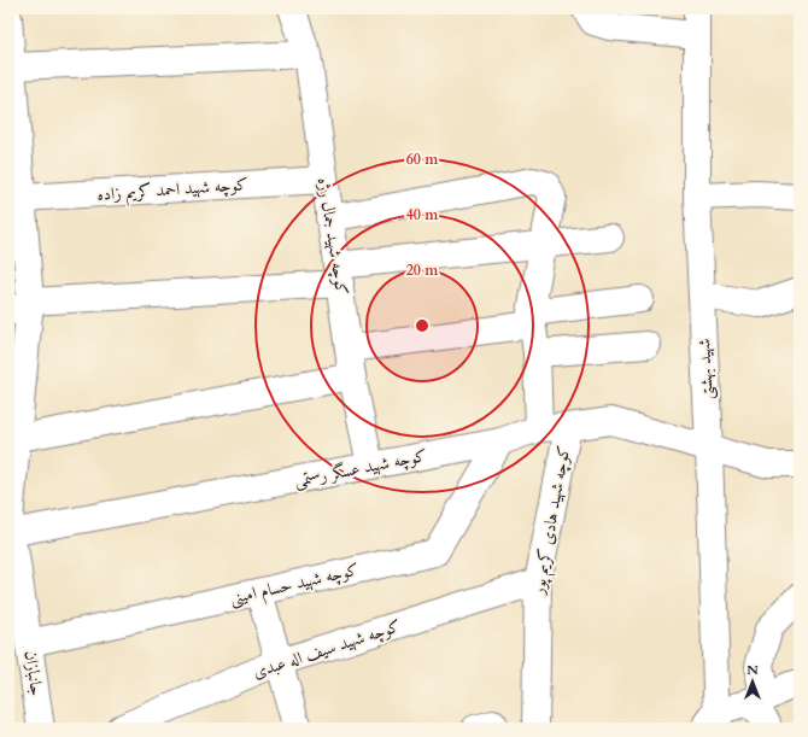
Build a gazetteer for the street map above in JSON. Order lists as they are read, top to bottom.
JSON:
{
  "streets": {
    "street": [
      "کوچه شهید احمد کریم زاده",
      "کوچه شهید جمال رژه",
      "شهید بهشتی",
      "کوچه شهید عسگر رستمی",
      "کوچه شهید هادی کریم پور",
      "کوچه شهید حسام امینی",
      "کوچه شهید سیف اله عبدی",
      "جانبازان"
    ]
  },
  "crossings": [
    ["کوچه شهید احمد کریم زاده", "کوچه شهید جمال رژه"],
    ["کوچه شهید احمد کریم زاده", "جانبازان"],
    ["کوچه شهید جمال رژه", "کوچه شهید عسگر رستمی"],
    ["شهید بهشتی", "کوچه شهید عسگر رستمی"],
    ["کوچه شهید عسگر رستمی", "کوچه شهید هادی کریم پور"],
    ["کوچه شهید عسگر رستمی", "کوچه شهید حسام امینی"],
    ["کوچه شهید عسگر رستمی", "جانبازان"],
    ["کوچه شهید هادی کریم پور", "کوچه شهید سیف اله عبدی"],
    ["کوچه شهید حسام امینی", "جانبازان"]
  ],
  "north": "top",
  "rings": ["60 m", "40 m", "20 m"]
}
